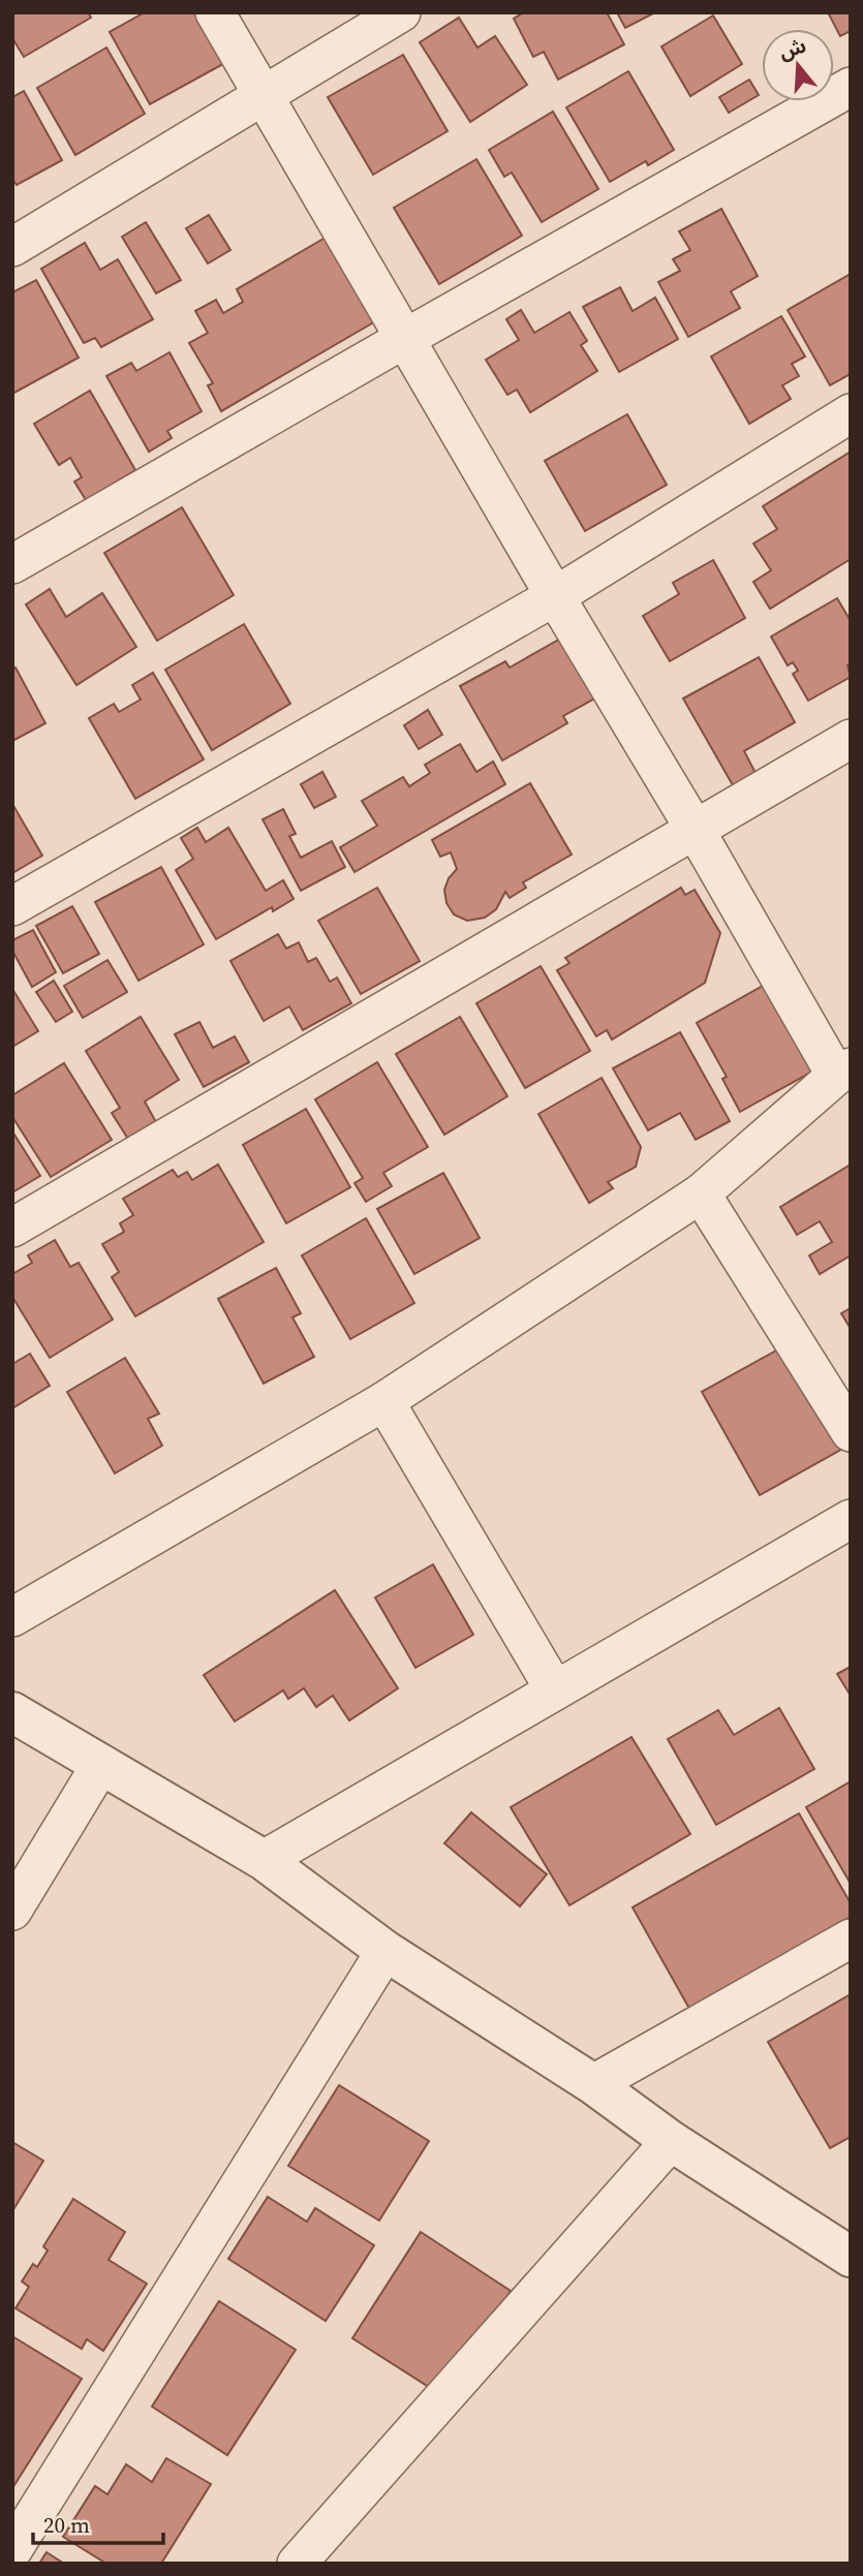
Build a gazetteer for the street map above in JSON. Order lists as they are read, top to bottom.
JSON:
{
  "scale_bar": "20 m",
  "north": "top"
}
